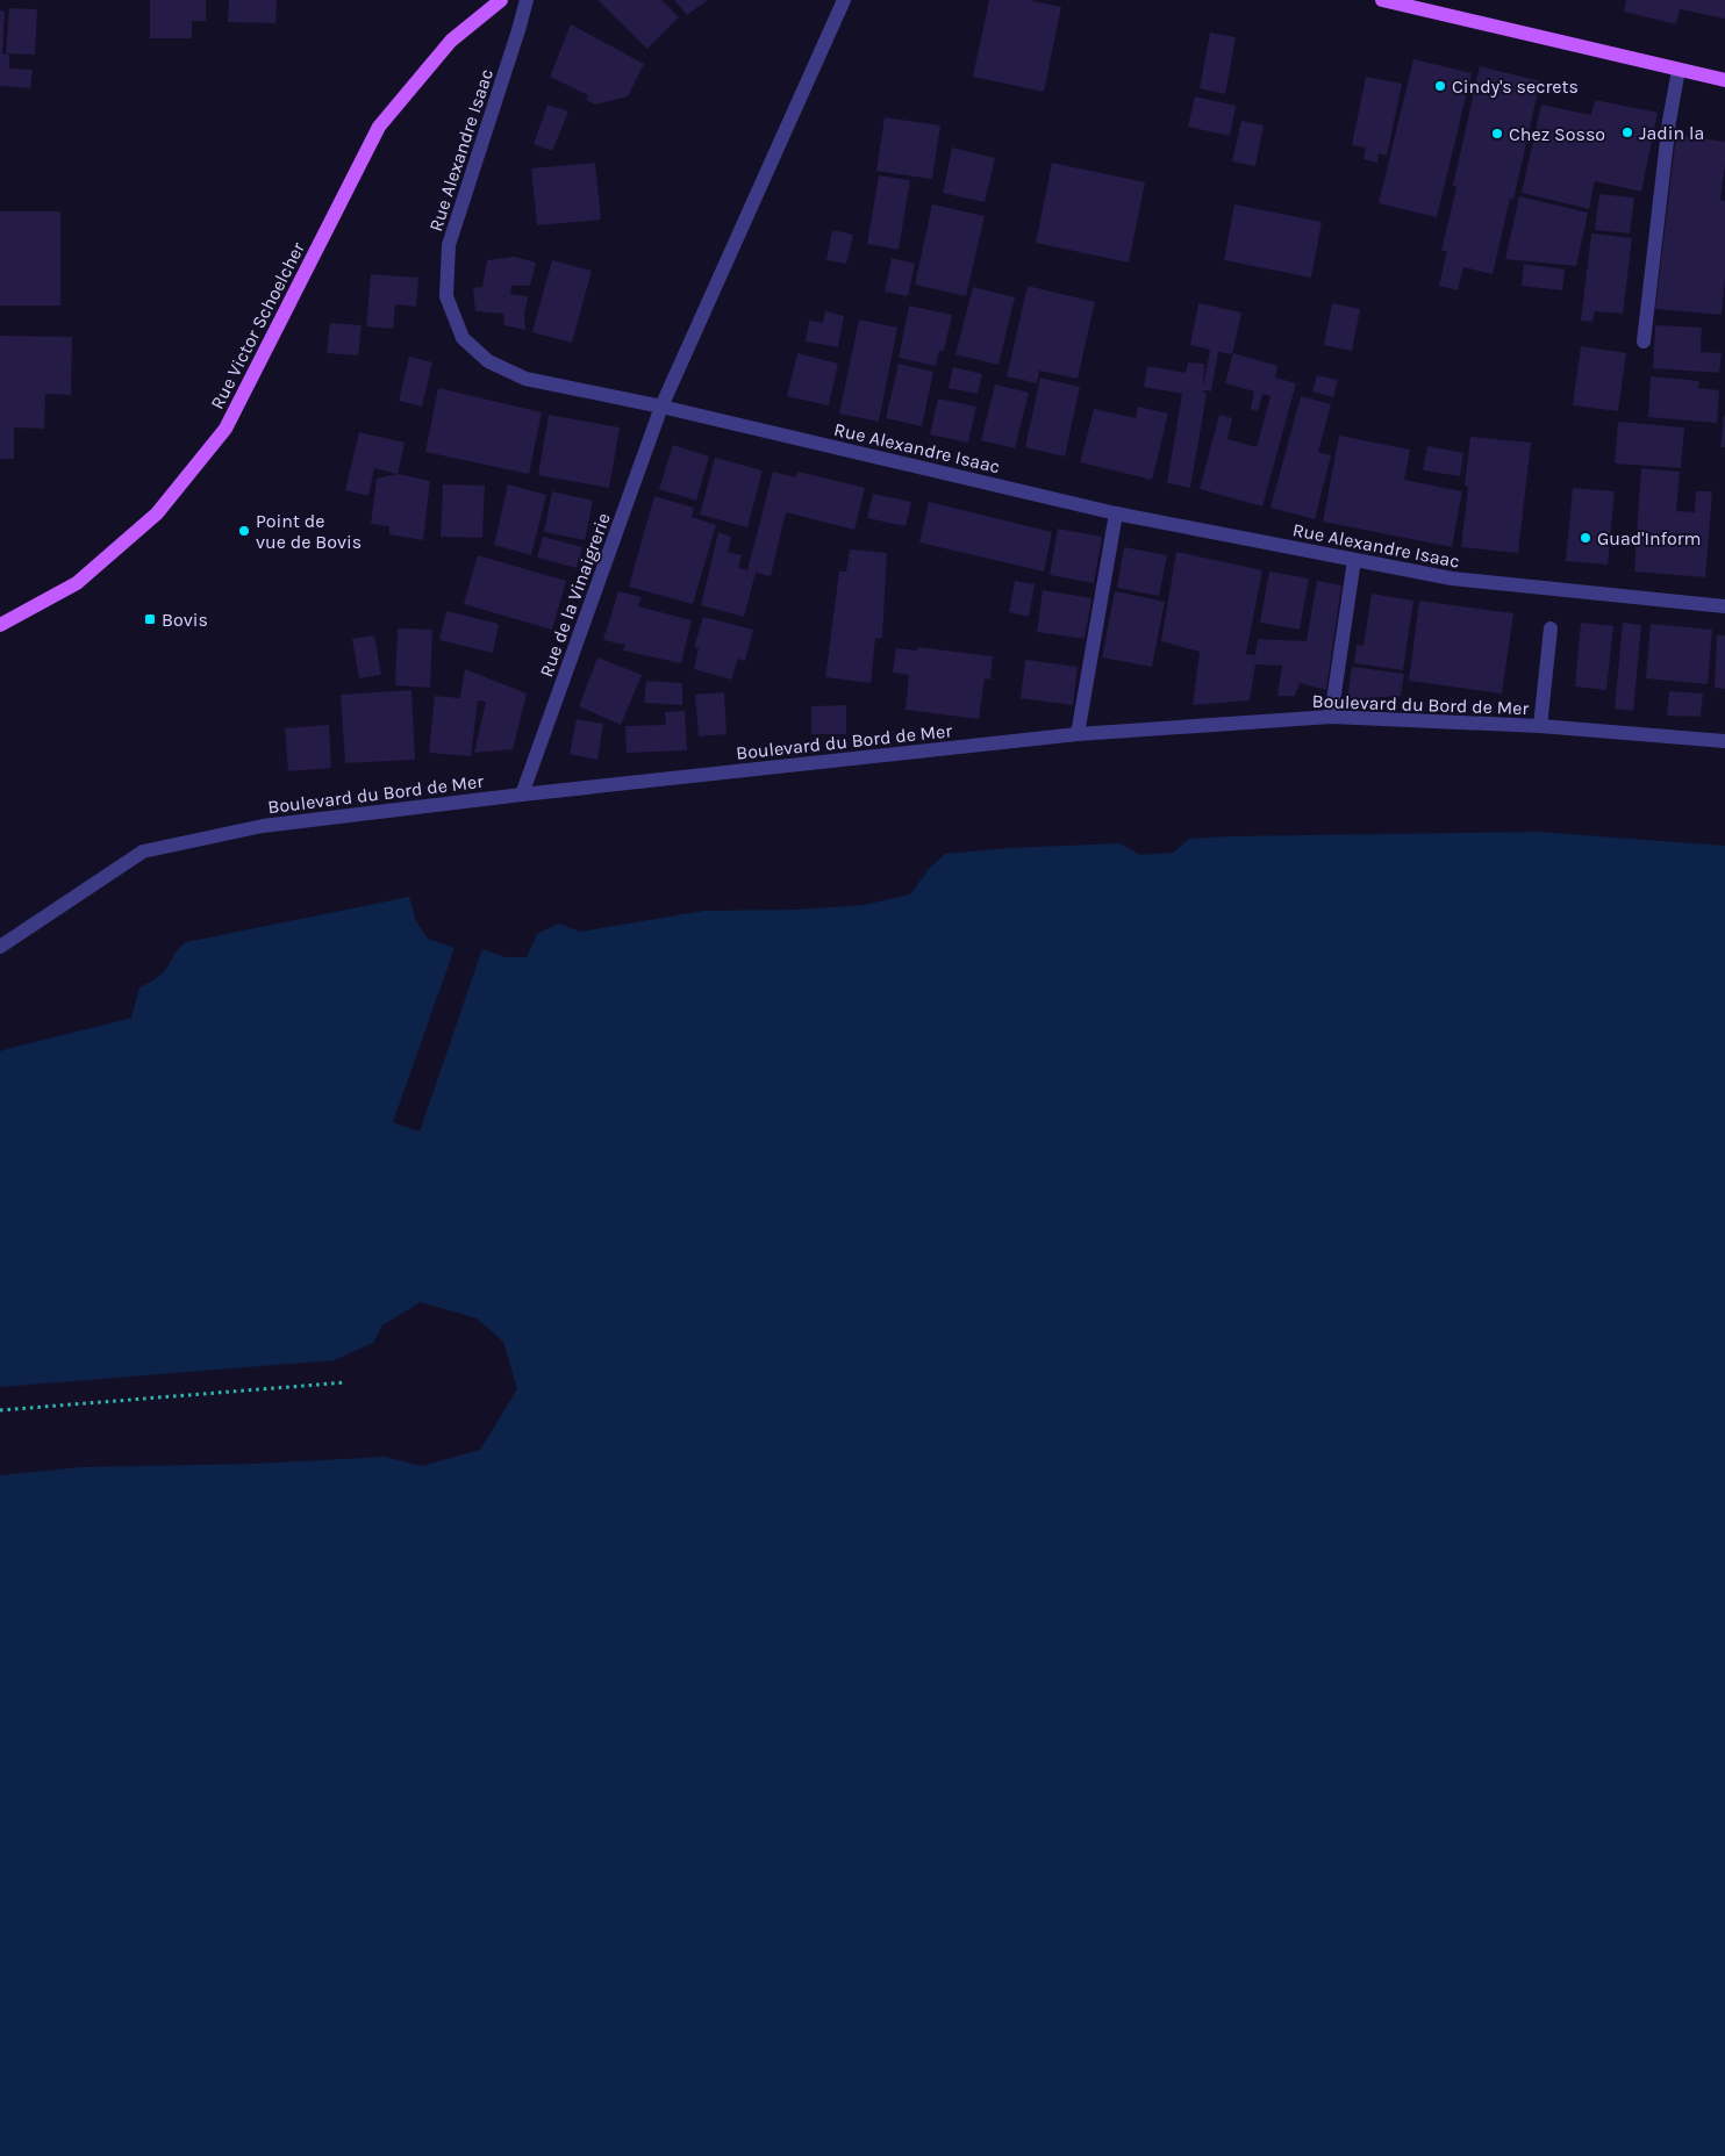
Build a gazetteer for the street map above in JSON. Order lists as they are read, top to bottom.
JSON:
{
  "streets": {
    "main road": ["Rue Victor Schoelcher"],
    "street": ["Rue Alexandre Isaac", "Rue de la Vinaigrerie", "Boulevard du Bord de Mer"]
  },
  "crossings": [
    ["Rue Alexandre Isaac", "Rue de la Vinaigrerie"],
    ["Rue de la Vinaigrerie", "Boulevard du Bord de Mer"]
  ],
  "places": {
    "other": [
      "Cindy's secrets",
      "Jadin la",
      "Chez Sosso",
      "Point de vue de Bovis",
      "Guad'Inform"
    ],
    "transit": ["Bovis"]
  }
}
